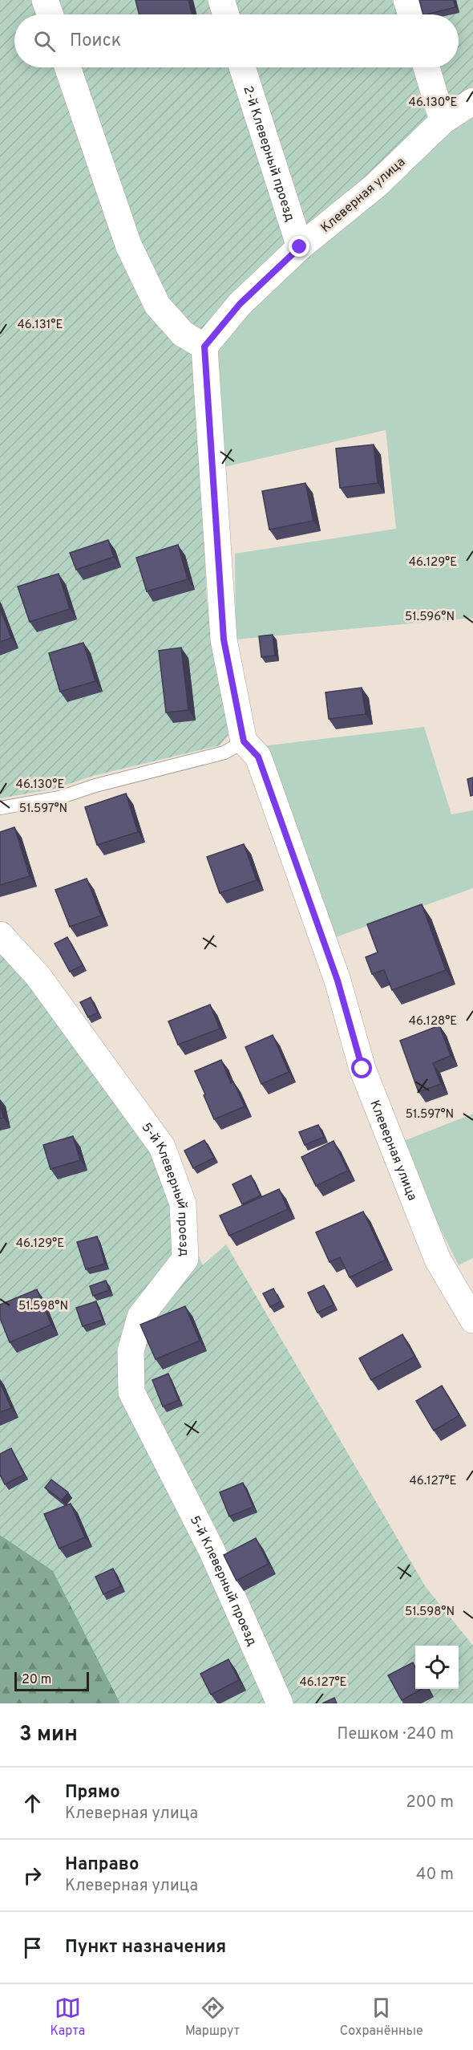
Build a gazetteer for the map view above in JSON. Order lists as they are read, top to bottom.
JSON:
{
  "streets": {
    "street": ["2-й Клеверный проезд", "Клеверная улица", "5-й Клеверный проезд"]
  },
  "crossings": [
    ["2-й Клеверный проезд", "Клеверная улица"]
  ],
  "scale_bar": "20 m",
  "page": {
    "search": "Поиск",
    "scale": "20 m",
    "heading": ["3 мин", "Пешком · 240 m"],
    "list": [
      ["Прямо", "Клеверная улица", "200 m"],
      ["Направо", "Клеверная улица", "40 m"],
      "Пункт назначения"
    ],
    "nav": ["Карта", "Маршрут", "Сохранённые"]
  },
  "coordinates": [
    "46.130°E",
    "46.131°E",
    "46.129°E",
    "51.596°N",
    "51.597°N",
    "46.128°E",
    "51.598°N",
    "46.127°E"
  ]
}
